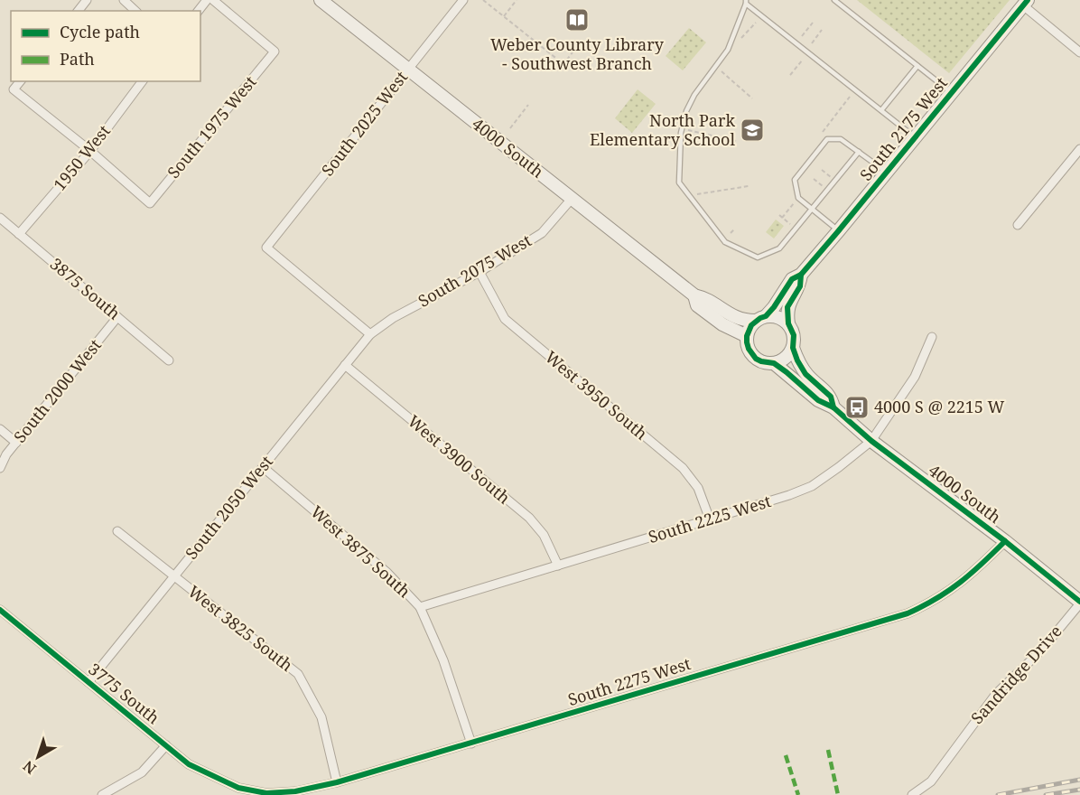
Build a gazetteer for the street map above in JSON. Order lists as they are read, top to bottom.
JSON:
{
  "streets": {
    "street": [
      "South 2025 West",
      "South 1975 West",
      "South 2175 West",
      "4000 South",
      "1950 West",
      "South 2075 West",
      "3875 South",
      "South 2000 West",
      "West 3950 South",
      "West 3900 South",
      "South 2050 West",
      "South 2225 West",
      "West 3875 South",
      "West 3825 South",
      "Sandridge Drive",
      "South 2275 West",
      "3775 South"
    ]
  },
  "crossings": [
    ["South 2025 West", "4000 South"],
    ["South 2025 West", "South 2075 West"],
    ["South 2025 West", "South 2050 West"],
    ["South 1975 West", "1950 West"],
    ["South 2175 West", "4000 South"],
    ["4000 South", "South 2075 West"],
    ["4000 South", "South 2225 West"],
    ["4000 South", "Sandridge Drive"],
    ["4000 South", "South 2275 West"],
    ["1950 West", "3875 South"],
    ["South 2075 West", "West 3950 South"],
    ["South 2075 West", "South 2050 West"],
    ["3875 South", "South 2000 West"],
    ["West 3950 South", "South 2225 West"],
    ["West 3900 South", "South 2050 West"],
    ["West 3900 South", "South 2225 West"],
    ["South 2050 West", "West 3875 South"],
    ["South 2050 West", "West 3825 South"],
    ["South 2050 West", "3775 South"],
    ["South 2225 West", "West 3875 South"],
    ["West 3875 South", "South 2275 West"],
    ["West 3825 South", "South 2275 West"],
    ["South 2275 West", "3775 South"]
  ],
  "places": {
    "library": ["Weber County Library - Southwest Branch"],
    "school or university": ["North Park Elementary School"],
    "bus stop": ["4000 S @ 2215 W"]
  },
  "legend": ["Cycle path", "Path"],
  "north": "bottom left"
}
